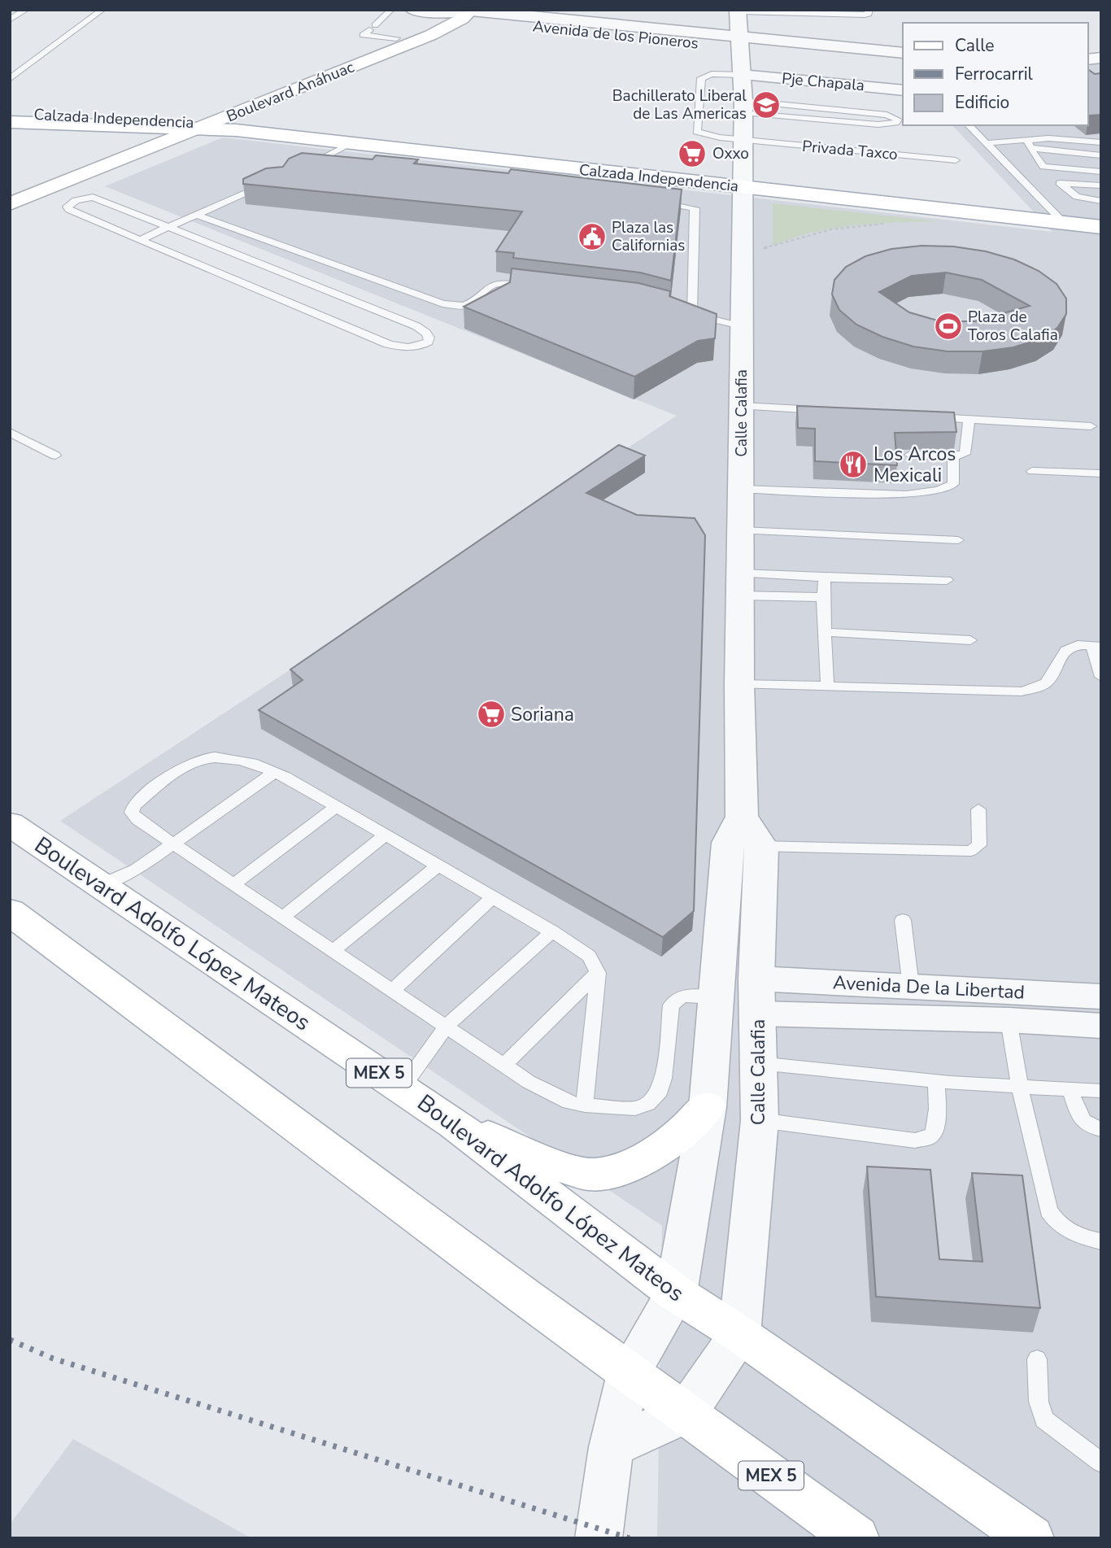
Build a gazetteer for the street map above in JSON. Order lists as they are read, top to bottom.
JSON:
{
  "streets": {
    "main road": [
      "Boulevard Anáhuac",
      "Calzada Independencia",
      "Boulevard Adolfo López Mateos",
      "MEX 5"
    ],
    "street": [
      "Avenida de los Pioneros",
      "Pje Chapala",
      "Calle Calafia",
      "Avenida De la Libertad"
    ],
    "lane": ["Privada Taxco"]
  },
  "crossings": [
    ["Avenida de los Pioneros", "Boulevard Anáhuac"],
    ["Avenida de los Pioneros", "Calle Calafia"],
    ["Pje Chapala", "Privada Taxco"],
    ["Pje Chapala", "Calle Calafia"],
    ["Boulevard Anáhuac", "Calzada Independencia"],
    ["Calzada Independencia", "Calle Calafia"],
    ["Privada Taxco", "Calle Calafia"],
    ["Calle Calafia", "Boulevard Adolfo López Mateos"],
    ["Calle Calafia", "Avenida De la Libertad"]
  ],
  "places": {
    "school or university": ["Bachillerato Liberal de Las Americas"],
    "supermarket": ["Oxxo", "Soriana"],
    "public building": ["Plaza las Californias"],
    "sports": ["Plaza de Toros Calafia"],
    "restaurant": ["Los Arcos Mexicali"]
  },
  "legend": ["Calle", "Ferrocarril", "Edificio"]
}
